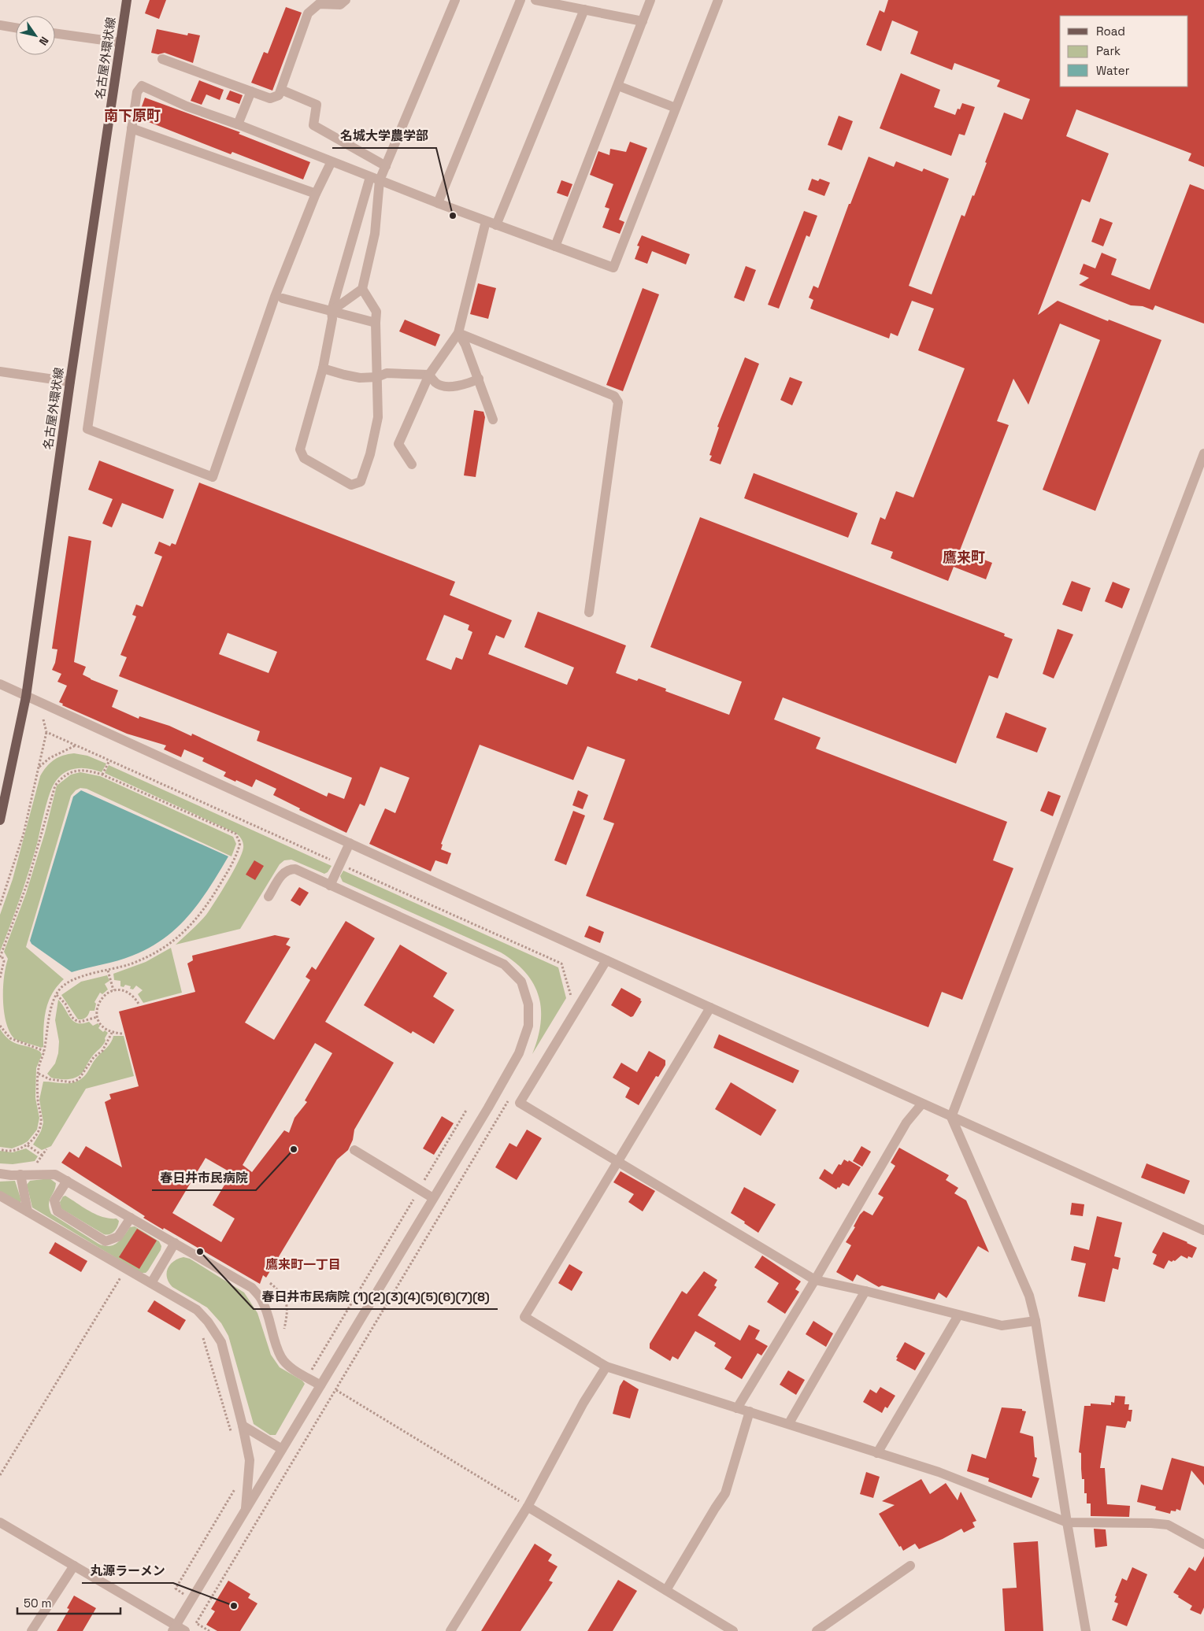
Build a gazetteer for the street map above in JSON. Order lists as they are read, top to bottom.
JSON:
{
  "streets": {
    "main road": ["名古屋外環状線"]
  },
  "districts": ["南下原町", "鷹来町", "鷹来町一丁目"],
  "places": [
    "名城大学農学部",
    "春日井市民病院",
    "春日井市民病院 (1)(2)(3)(4)(5)(6)(7)(8)",
    "丸源ラーメン"
  ],
  "legend": ["Road", "Park", "Water"],
  "scale_bar": "50 m",
  "north": "bottom right"
}
